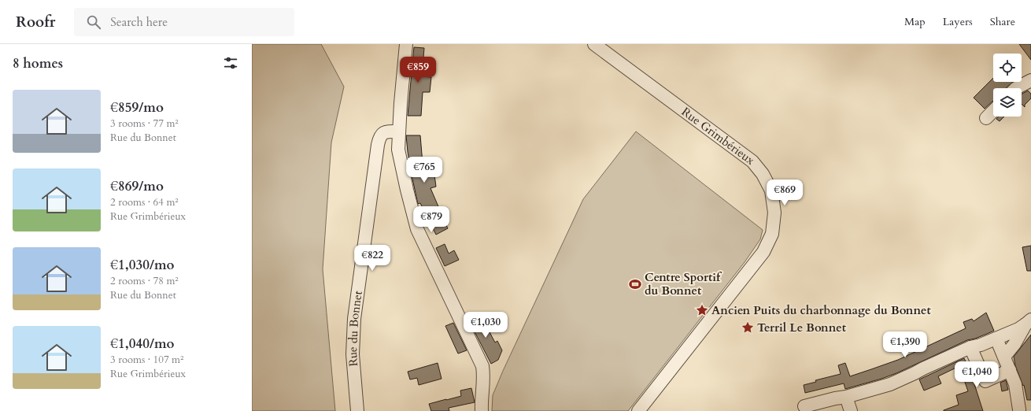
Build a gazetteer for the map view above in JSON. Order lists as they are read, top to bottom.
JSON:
{
  "streets": {
    "street": ["Rue Grimbérieux", "Rue du Bonnet"]
  },
  "places": {
    "sports": ["Centre Sportif du Bonnet"],
    "place": ["Ancien Puits du charbonnage du Bonnet", "Terril Le Bonnet"]
  },
  "page": {
    "header": "Roofr",
    "search": "Search here",
    "nav": ["Map", "Layers", "Share"],
    "heading": "8 homes",
    "price": [
      "€859",
      "€765",
      "€869",
      "€879",
      "€822",
      "€1,030",
      "€1,390",
      "€1,040"
    ],
    "list": [
      {
        "name": "€859/mo",
        "note": "3 rooms · 77 m² · Rue du Bonnet"
      },
      {
        "name": "€869/mo",
        "note": "2 rooms · 64 m² · Rue Grimbérieux"
      },
      {
        "name": "€1,030/mo",
        "note": "2 rooms · 78 m² · Rue du Bonnet"
      },
      {
        "name": "€1,040/mo",
        "note": "3 rooms · 107 m² · Rue Grimbérieux"
      }
    ]
  }
}
